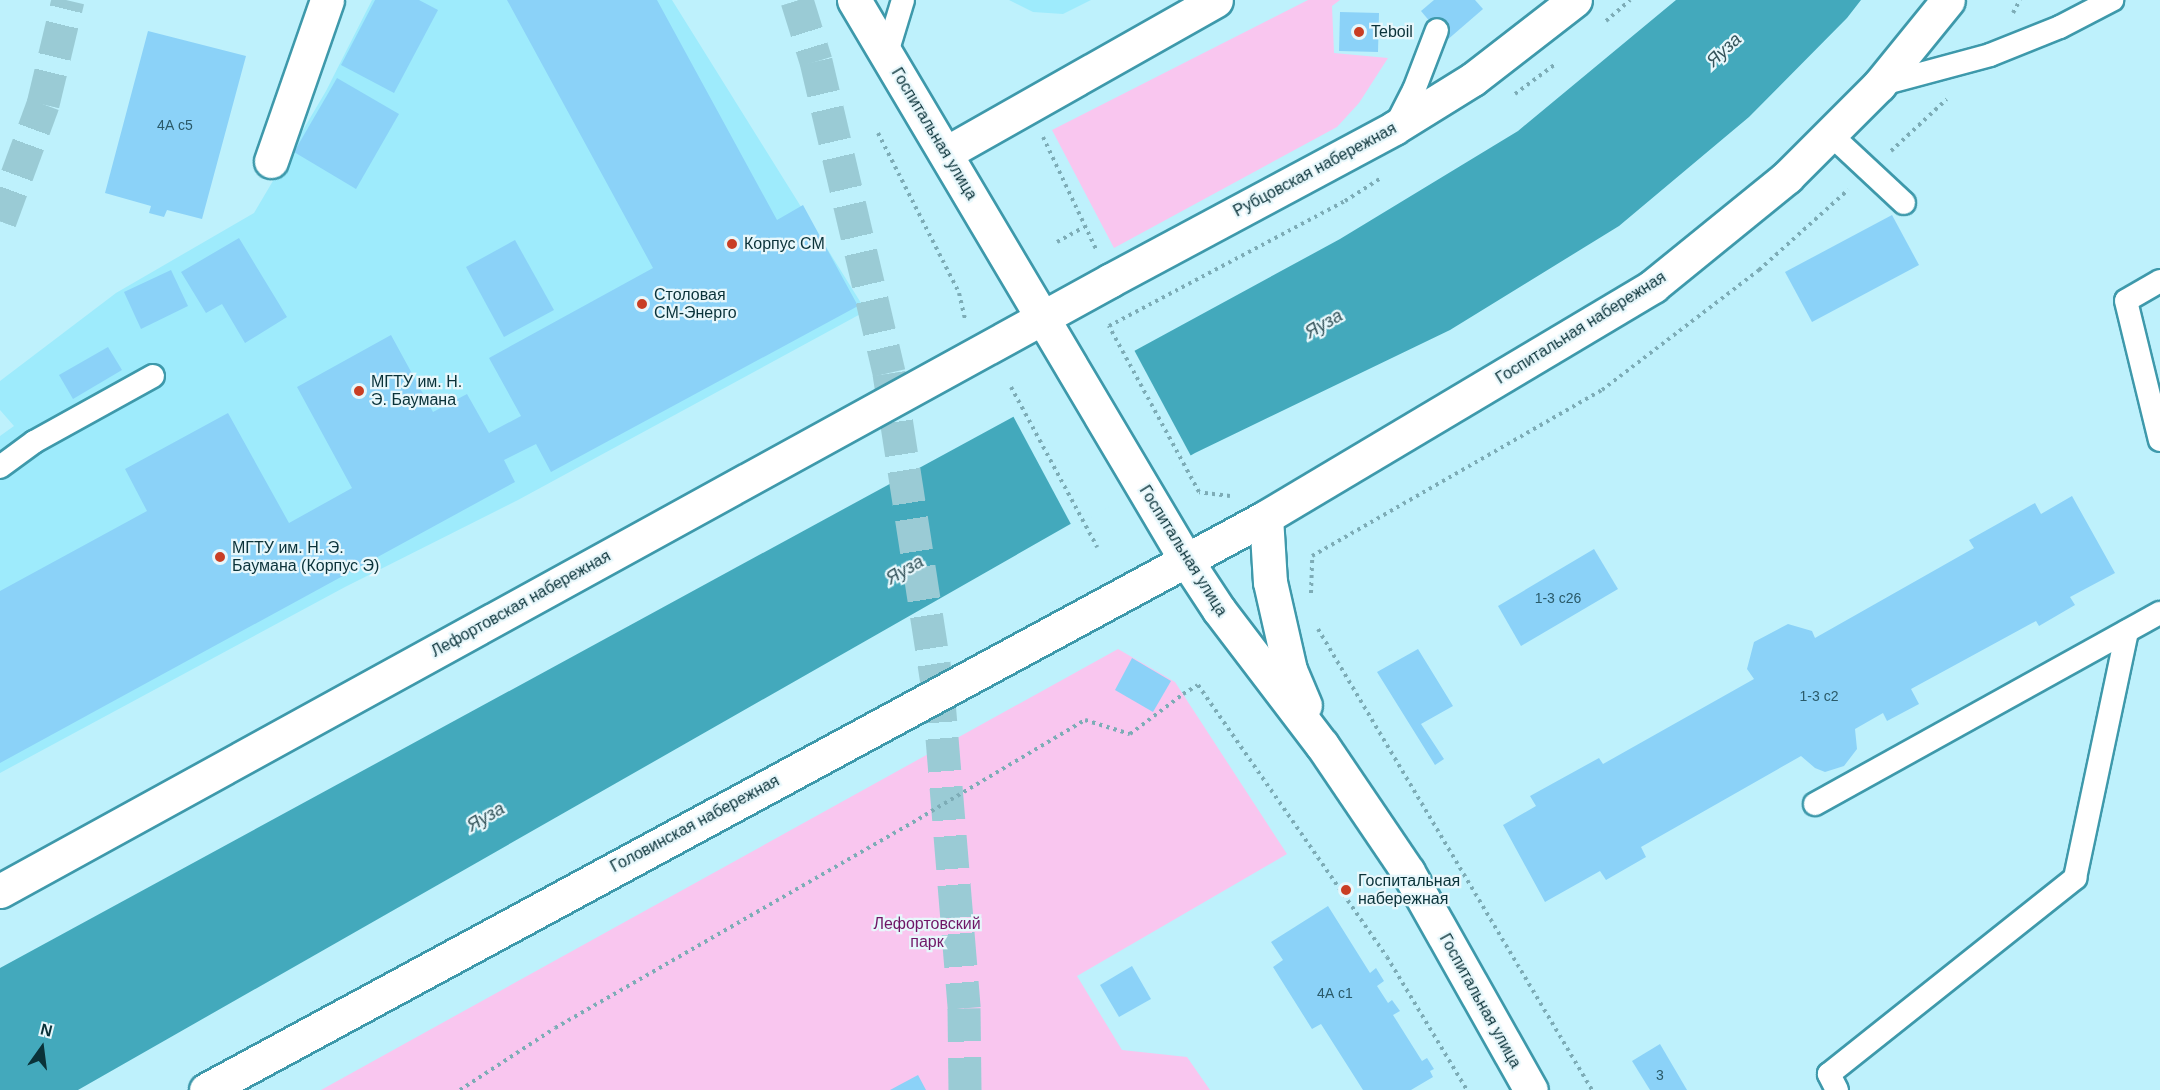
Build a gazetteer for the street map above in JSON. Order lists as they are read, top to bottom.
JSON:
{
  "streets": {
    "main road": [
      "Госпитальная улица",
      "Рубцовская набережная",
      "Госпитальная набережная",
      "Лефортовская набережная",
      "Головинская набережная"
    ]
  },
  "crossings": [
    ["Госпитальная улица", "Рубцовская набережная"],
    ["Госпитальная улица", "Госпитальная набережная"],
    ["Госпитальная улица", "Лефортовская набережная"],
    ["Госпитальная улица", "Головинская набережная"],
    ["Рубцовская набережная", "Лефортовская набережная"],
    ["Госпитальная набережная", "Головинская набережная"]
  ],
  "water": ["Яуза"],
  "parks": ["Лефортовский парк"],
  "places": [
    "Teboil",
    "Корпус СМ",
    "Столовая СМ-Энерго",
    "МГТУ им. Н. Э. Баумана",
    "МГТУ им. Н. Э. Баумана (Корпус Э)",
    "Госпитальная набережная"
  ],
  "house_numbers": [
    "4А с5",
    "1-3 с26",
    "1-3 с2",
    "4А с1",
    "3"
  ],
  "north": "top"
}
